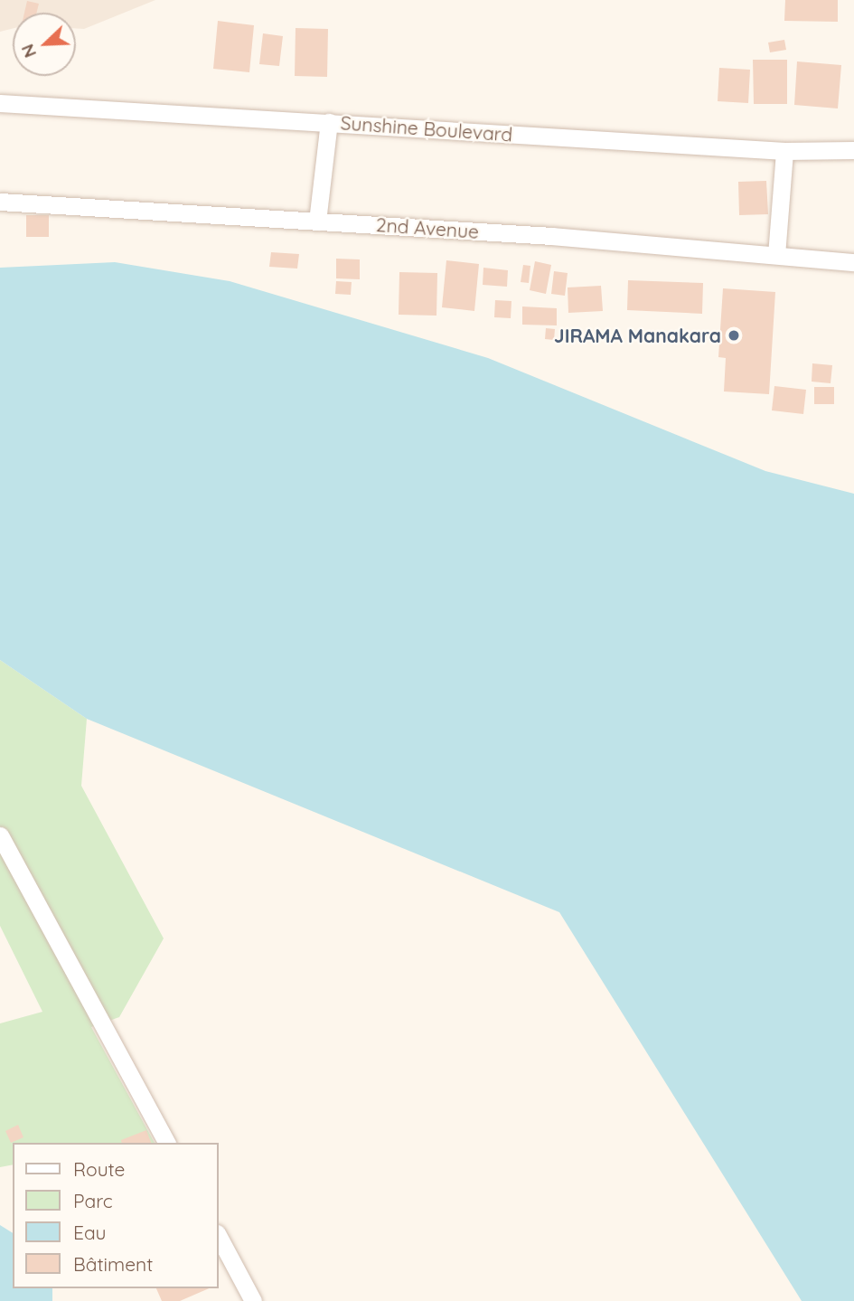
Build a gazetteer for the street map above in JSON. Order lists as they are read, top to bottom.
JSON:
{
  "streets": {
    "street": ["Sunshine Boulevard", "2nd Avenue"]
  },
  "places": ["JIRAMA Manakara"],
  "legend": [
    "Route",
    "Parc",
    "Eau",
    "Bâtiment"
  ],
  "north": "bottom left"
}
